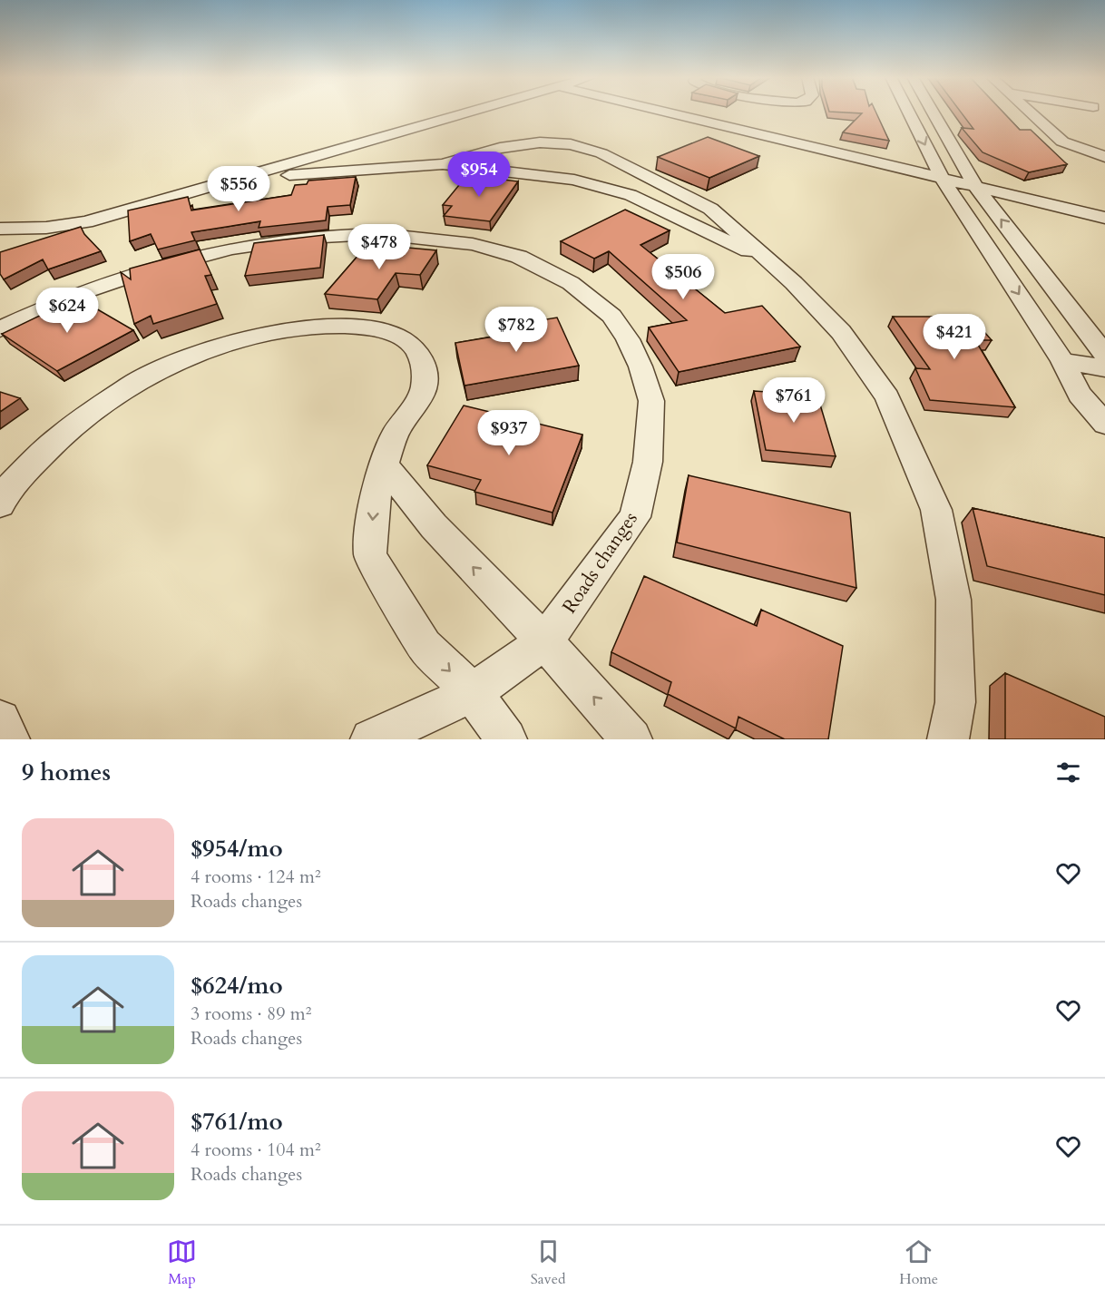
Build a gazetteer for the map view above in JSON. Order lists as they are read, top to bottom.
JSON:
{
  "streets": {
    "street": ["Roads changes"]
  },
  "page": {
    "price": [
      "$954",
      "$556",
      "$478",
      "$506",
      "$624",
      "$782",
      "$421",
      "$761",
      "$937"
    ],
    "heading": "9 homes",
    "list": [
      {
        "name": "$954/mo",
        "note": "4 rooms · 124 m² · Roads changes"
      },
      {
        "name": "$624/mo",
        "note": "3 rooms · 89 m² · Roads changes"
      },
      {
        "name": "$761/mo",
        "note": "4 rooms · 104 m² · Roads changes"
      }
    ],
    "tabs": ["Map", "Saved", "Home"]
  }
}
